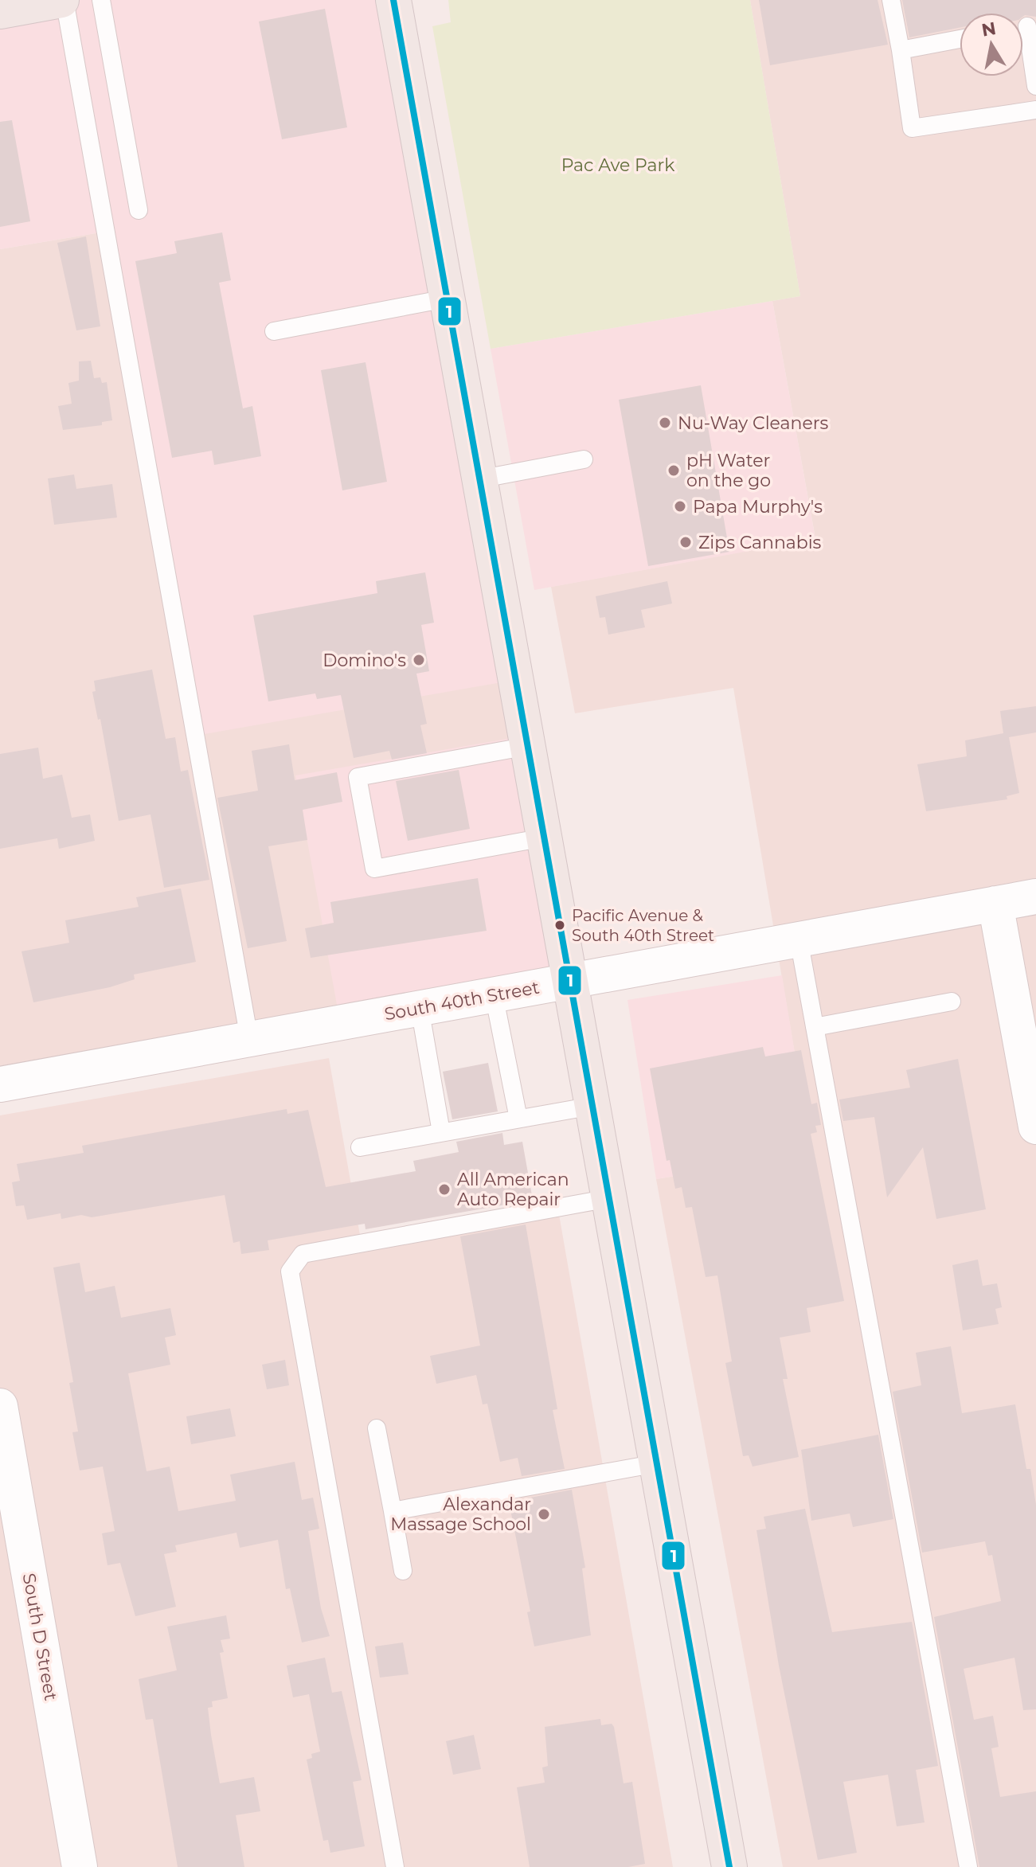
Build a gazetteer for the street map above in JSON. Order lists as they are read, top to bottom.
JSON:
{
  "streets": {
    "street": ["South 40th Street", "South D Street"]
  },
  "parks": ["Pac Ave Park"],
  "places": [
    "Nu-Way Cleaners",
    "pH Water on the go",
    "Papa Murphy's",
    "Zips Cannabis",
    "Domino's",
    "Pacific Avenue & South 40th Street",
    "All American Auto Repair",
    "Alexandar Massage School"
  ],
  "lines": ["transit line 1"],
  "north": "top"
}
